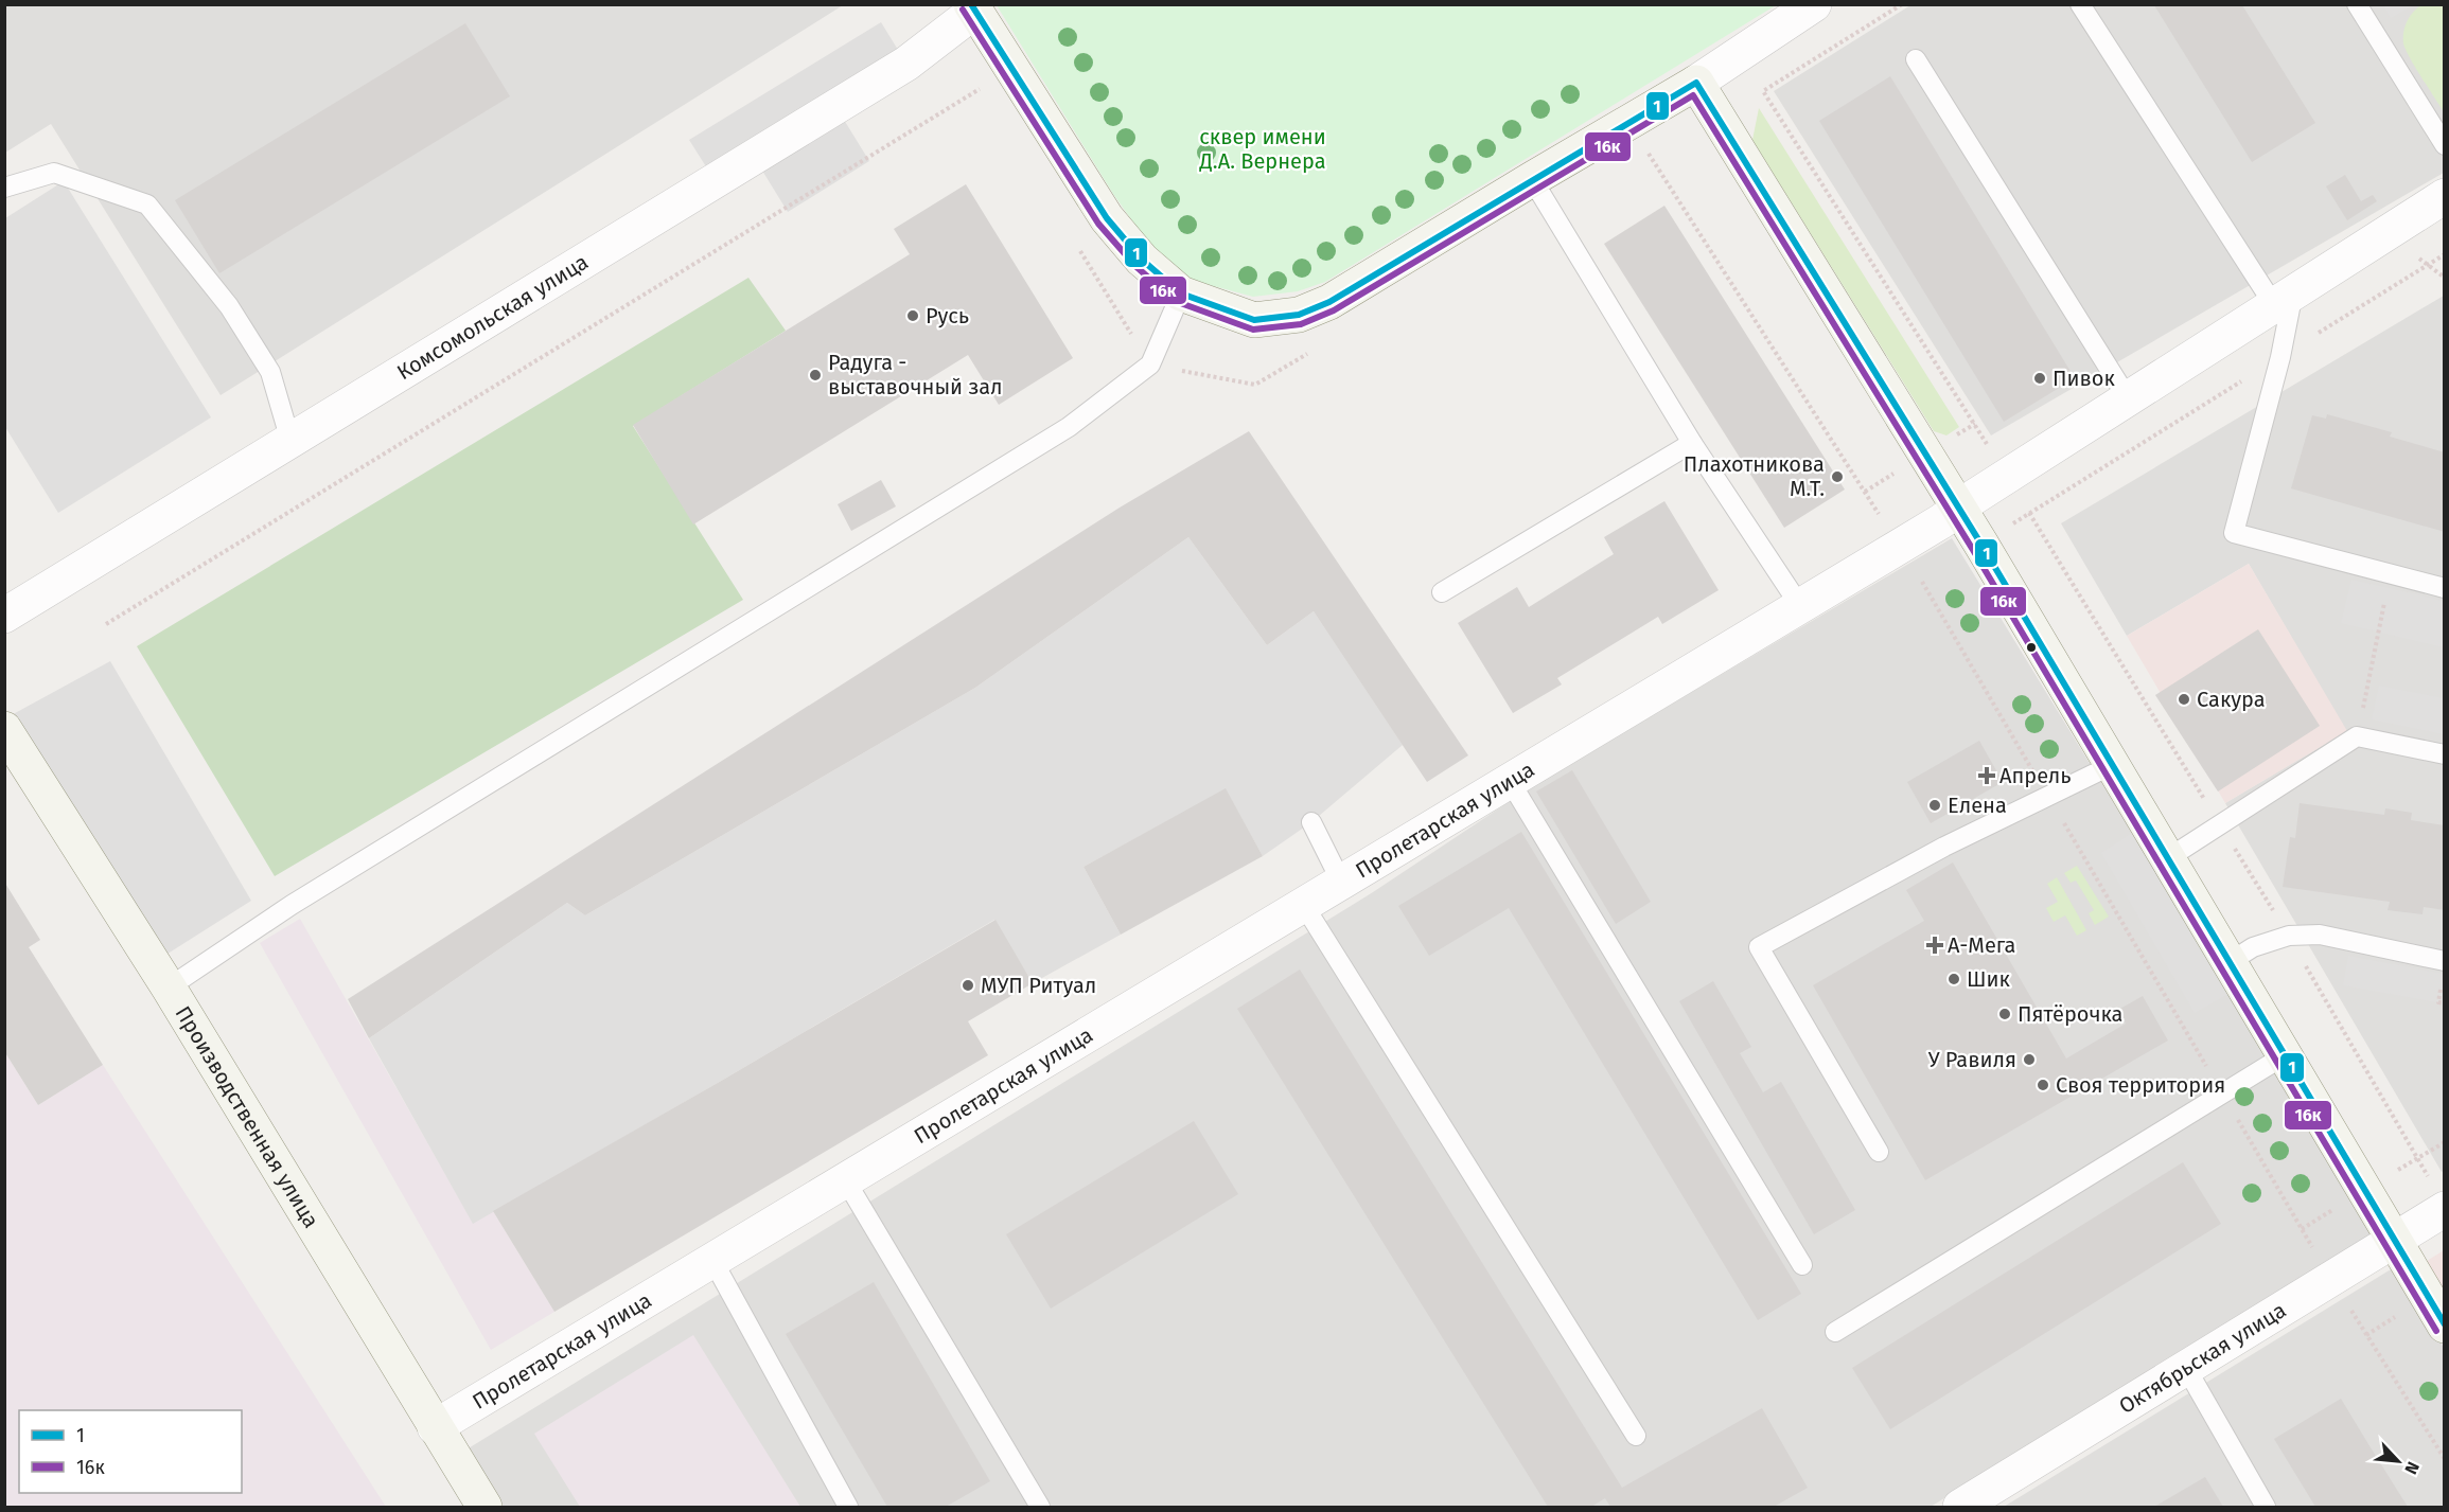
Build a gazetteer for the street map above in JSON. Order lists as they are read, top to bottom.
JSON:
{
  "streets": {
    "street": [
      "Комсомольская улица",
      "Пролетарская улица",
      "Производственная улица",
      "Октябрьская улица"
    ]
  },
  "crossings": [
    ["Пролетарская улица", "Производственная улица"]
  ],
  "parks": ["сквер имени Д.А. Вернера"],
  "places": {
    "other": [
      "Русь",
      "Радуга - выставочный зал",
      "Пивок",
      "Плахотникова М.Т.",
      "Сакура",
      "Елена",
      "Шик",
      "МУП Ритуал",
      "Пятёрочка",
      "У Равиля",
      "Своя территория"
    ],
    "health": ["Апрель", "А-Мега"]
  },
  "lines": ["transit line 1", "transit line 16к"],
  "legend": ["1", "16к"],
  "north": "bottom right"
}
